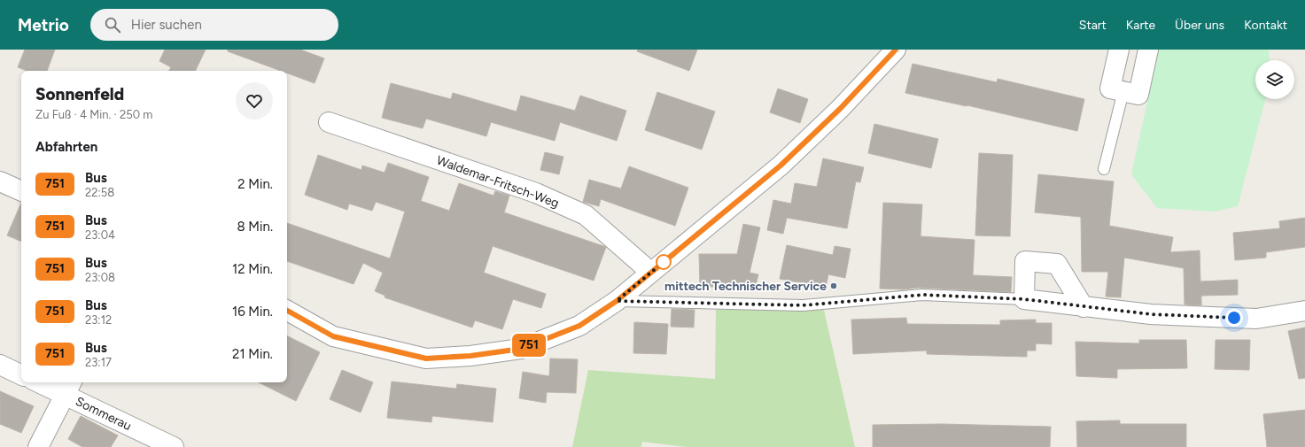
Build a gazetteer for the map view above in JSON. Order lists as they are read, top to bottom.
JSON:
{
  "streets": {
    "street": ["Waldemar-Fritsch-Weg", "Sommerau"]
  },
  "places": ["mittech Technischer Service"],
  "lines": ["bus line 751"],
  "page": {
    "header": "Metrio",
    "search": "Hier suchen",
    "nav": [
      "Start",
      "Karte",
      "Über uns",
      "Kontakt"
    ],
    "on_map": "751",
    "heading": [
      ["Sonnenfeld", "Zu Fuß · 4 Min. · 250 m"],
      "Abfahrten"
    ],
    "list": [
      {
        "mark": "751",
        "name": "Bus",
        "note": "22:58",
        "value": "2 Min."
      },
      {
        "mark": "751",
        "name": "Bus",
        "note": "23:04",
        "value": "8 Min."
      },
      {
        "mark": "751",
        "name": "Bus",
        "note": "23:08",
        "value": "12 Min."
      },
      {
        "mark": "751",
        "name": "Bus",
        "note": "23:12",
        "value": "16 Min."
      },
      {
        "mark": "751",
        "name": "Bus",
        "note": "23:17",
        "value": "21 Min."
      }
    ]
  }
}
